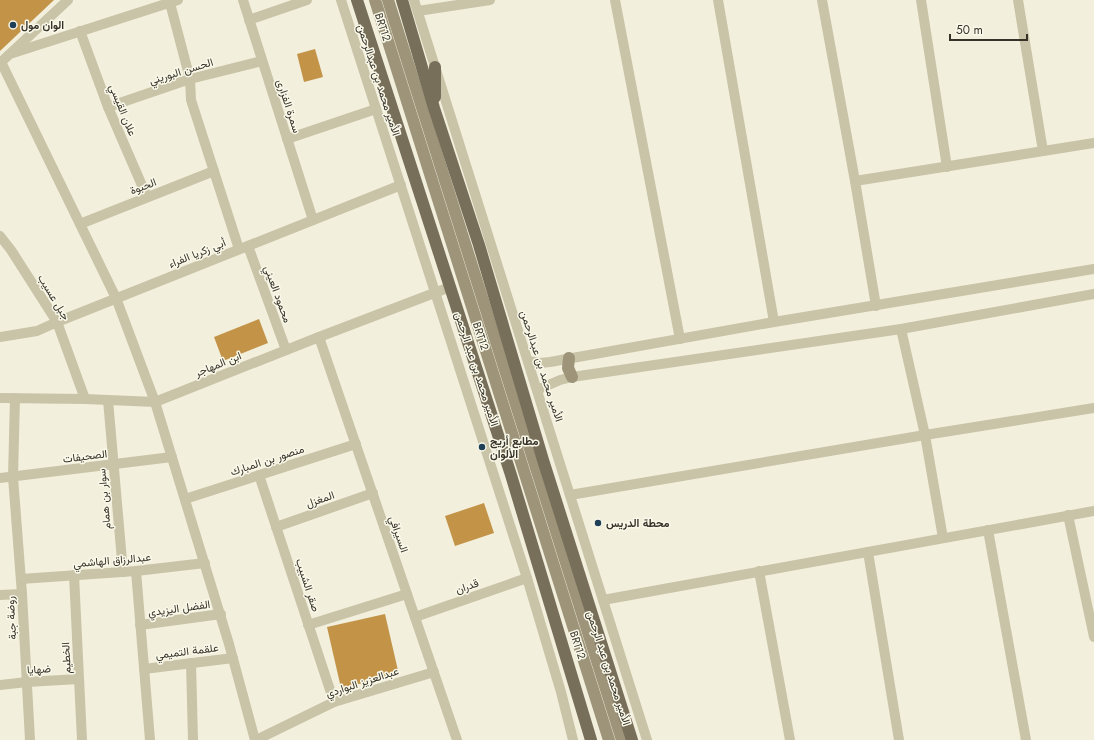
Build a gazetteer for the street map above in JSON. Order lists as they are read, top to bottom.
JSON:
{
  "streets": {
    "main road": ["BRT12", "الأمير محمد بن عبد الرحمن"],
    "street": [
      "الحسن البوريني",
      "الأمير محمد بن عبدالرحمن",
      "سمرة الفزارى",
      "علان القيسي",
      "الحبوة",
      "أبي زكريا الفراء",
      "محمود العيني",
      "جبل عسيب",
      "ابن المهاجر",
      "الصحيفات",
      "منصور بن المبارك",
      "سوار بن همام",
      "المغزل",
      "السيرافي",
      "عبدالرزاق الهاشمي",
      "صقر الشبيب",
      "قدران",
      "الفضل اليزيدي",
      "روضة جبة",
      "علقمة التميمي",
      "الخطيم",
      "ضهايا",
      "عبدالعزيز البواردي"
    ]
  },
  "crossings": [
    ["الحسن البوريني", "سمرة الفزارى"],
    ["الحسن البوريني", "علان القيسي"],
    ["الحسن البوريني", "محمود العيني"],
    ["الأمير محمد بن عبدالرحمن", "أبي زكريا الفراء"],
    ["الأمير محمد بن عبدالرحمن", "ابن المهاجر"],
    ["الأمير محمد بن عبدالرحمن", "الأمير محمد بن عبد الرحمن"],
    ["الأمير محمد بن عبدالرحمن", "قدران"],
    ["سمرة الفزارى", "أبي زكريا الفراء"],
    ["علان القيسي", "الحبوة"],
    ["الحبوة", "محمود العيني"],
    ["أبي زكريا الفراء", "محمود العيني"],
    ["أبي زكريا الفراء", "جبل عسيب"],
    ["محمود العيني", "ابن المهاجر"],
    ["جبل عسيب", "ابن المهاجر"],
    ["ابن المهاجر", "الأمير محمد بن عبد الرحمن"],
    ["ابن المهاجر", "سوار بن همام"],
    ["ابن المهاجر", "السيرافي"],
    ["ابن المهاجر", "روضة جبة"],
    ["الصحيفات", "سوار بن همام"],
    ["الصحيفات", "روضة جبة"],
    ["منصور بن المبارك", "السيرافي"],
    ["منصور بن المبارك", "صقر الشبيب"],
    ["سوار بن همام", "عبدالرزاق الهاشمي"],
    ["المغزل", "السيرافي"],
    ["المغزل", "صقر الشبيب"],
    ["السيرافي", "قدران"],
    ["السيرافي", "عبدالعزيز البواردي"],
    ["عبدالرزاق الهاشمي", "روضة جبة"],
    ["عبدالرزاق الهاشمي", "الخطيم"],
    ["صقر الشبيب", "عبدالعزيز البواردي"],
    ["روضة جبة", "ضهايا"],
    ["الخطيم", "ضهايا"]
  ],
  "places": ["الوان مول", "مطابع أريج الألوان", "محطة الدريس"],
  "scale_bar": "50 m"
}
